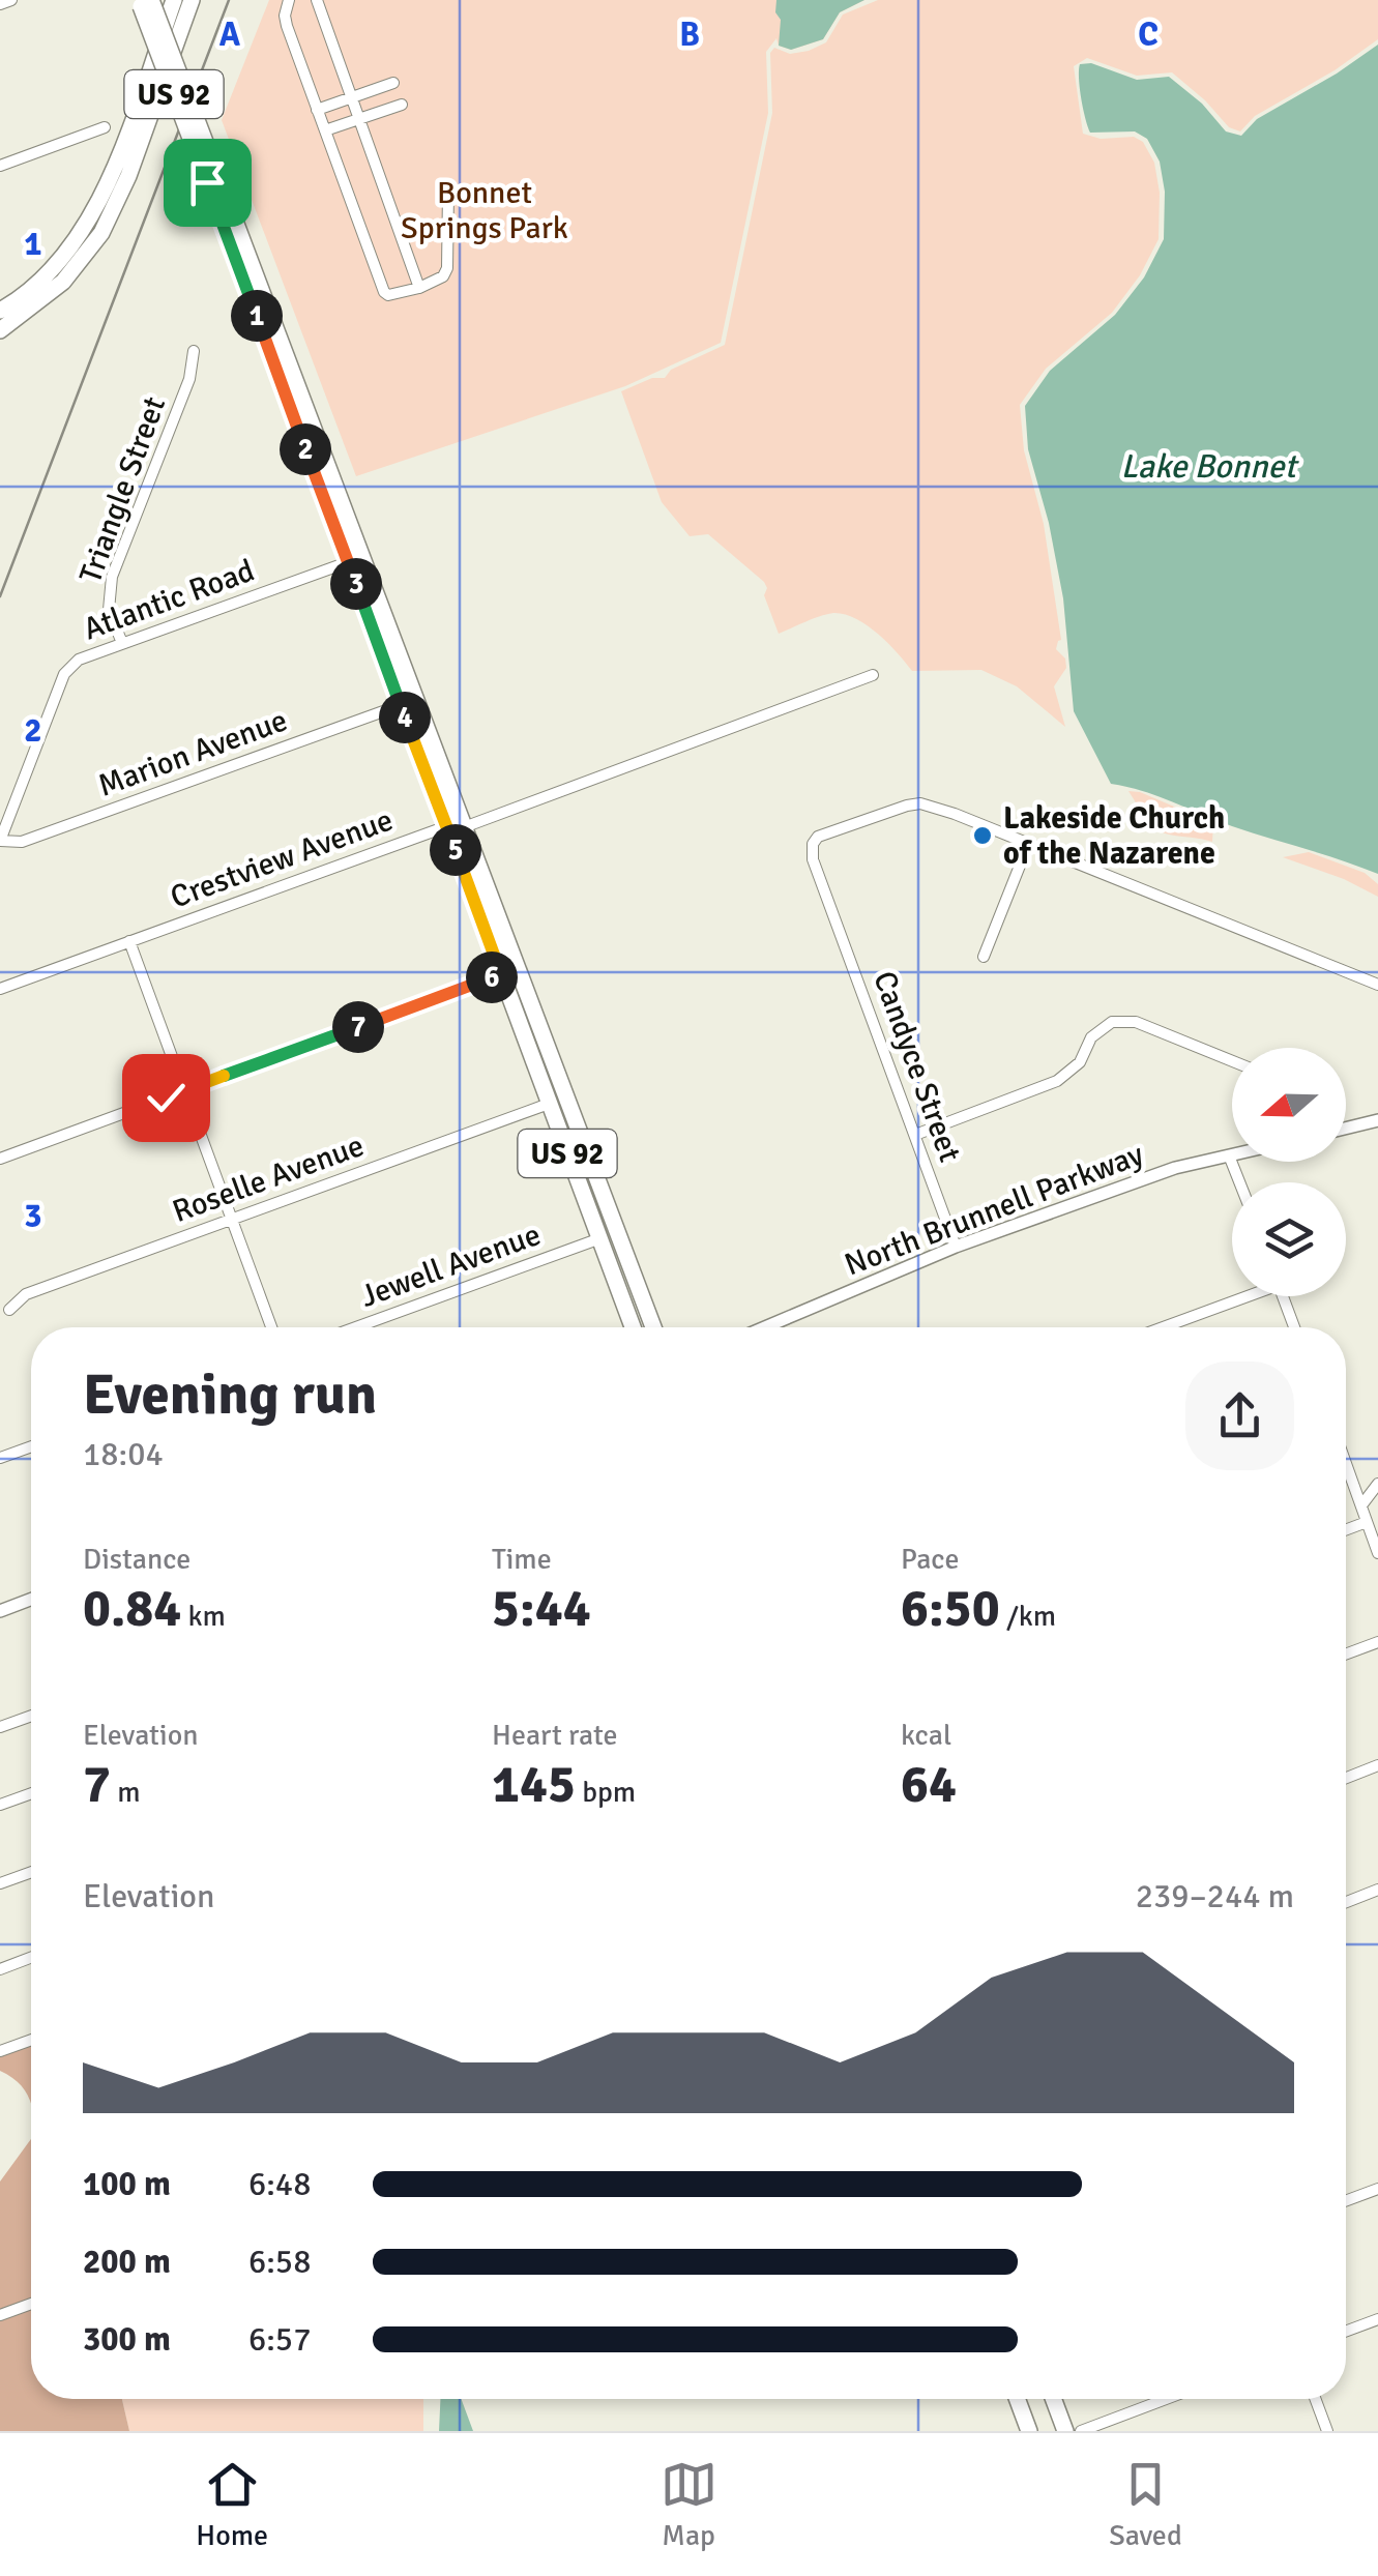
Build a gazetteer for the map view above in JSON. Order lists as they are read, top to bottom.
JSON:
{
  "streets": {
    "main road": ["US 92"],
    "street": [
      "Triangle Street",
      "Atlantic Road",
      "Marion Avenue",
      "Crestview Avenue",
      "Candyce Street",
      "Roselle Avenue",
      "North Brunnell Parkway",
      "Jewell Avenue"
    ]
  },
  "crossings": [
    ["US 92", "Atlantic Road"],
    ["US 92", "Marion Avenue"],
    ["US 92", "Crestview Avenue"],
    ["US 92", "Roselle Avenue"],
    ["US 92", "Jewell Avenue"],
    ["Triangle Street", "Atlantic Road"],
    ["Atlantic Road", "Marion Avenue"],
    ["Candyce Street", "North Brunnell Parkway"]
  ],
  "water": ["Lake Bonnet"],
  "parks": ["Bonnet Springs Park"],
  "places": ["Lakeside Church of the Nazarene"],
  "north": "left",
  "page": {
    "pins": [
      "1",
      "2",
      "3",
      "4",
      "5",
      "6",
      "7"
    ],
    "heading": ["Evening run", "18:04"],
    "stats": [
      ["Distance", "0.84 km"],
      ["Time", "5:44"],
      ["Pace", "6:50 /km"],
      ["Elevation", "7 m"],
      ["Heart rate", "145 bpm"],
      ["kcal", "64"]
    ],
    "chart": ["Elevation", "239–244 m"],
    "list": [
      {
        "name": "100 m",
        "note": "6:48"
      },
      {
        "name": "200 m",
        "note": "6:58"
      },
      {
        "name": "300 m",
        "note": "6:57"
      }
    ],
    "tabs": ["Home", "Map", "Saved"]
  },
  "grid": {
    "columns": ["A", "B", "C"],
    "rows": ["1", "2", "3"]
  }
}
